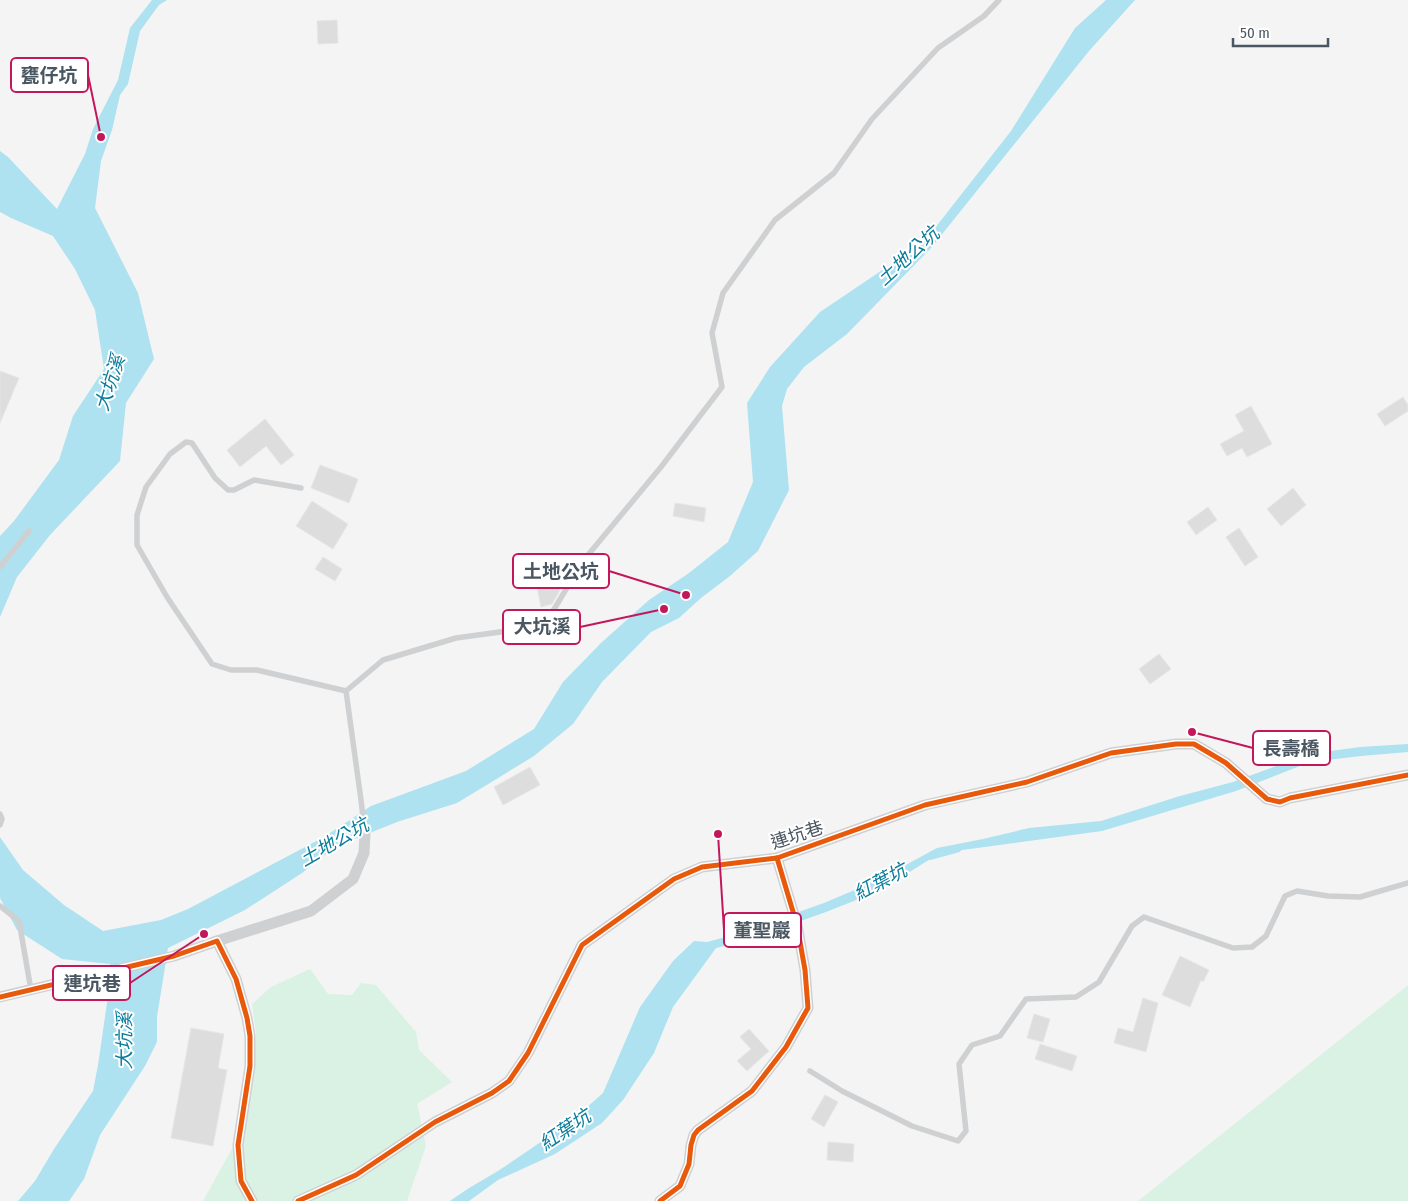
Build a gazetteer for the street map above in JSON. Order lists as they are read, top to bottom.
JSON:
{
  "streets": {
    "street": ["連坑巷"]
  },
  "water": ["土地公坑", "大坑溪", "紅葉坑"],
  "places": [
    "甕仔坑",
    "土地公坑",
    "大坑溪",
    "長壽橋",
    "董聖巖",
    "連坑巷"
  ],
  "scale_bar": "50 m"
}
